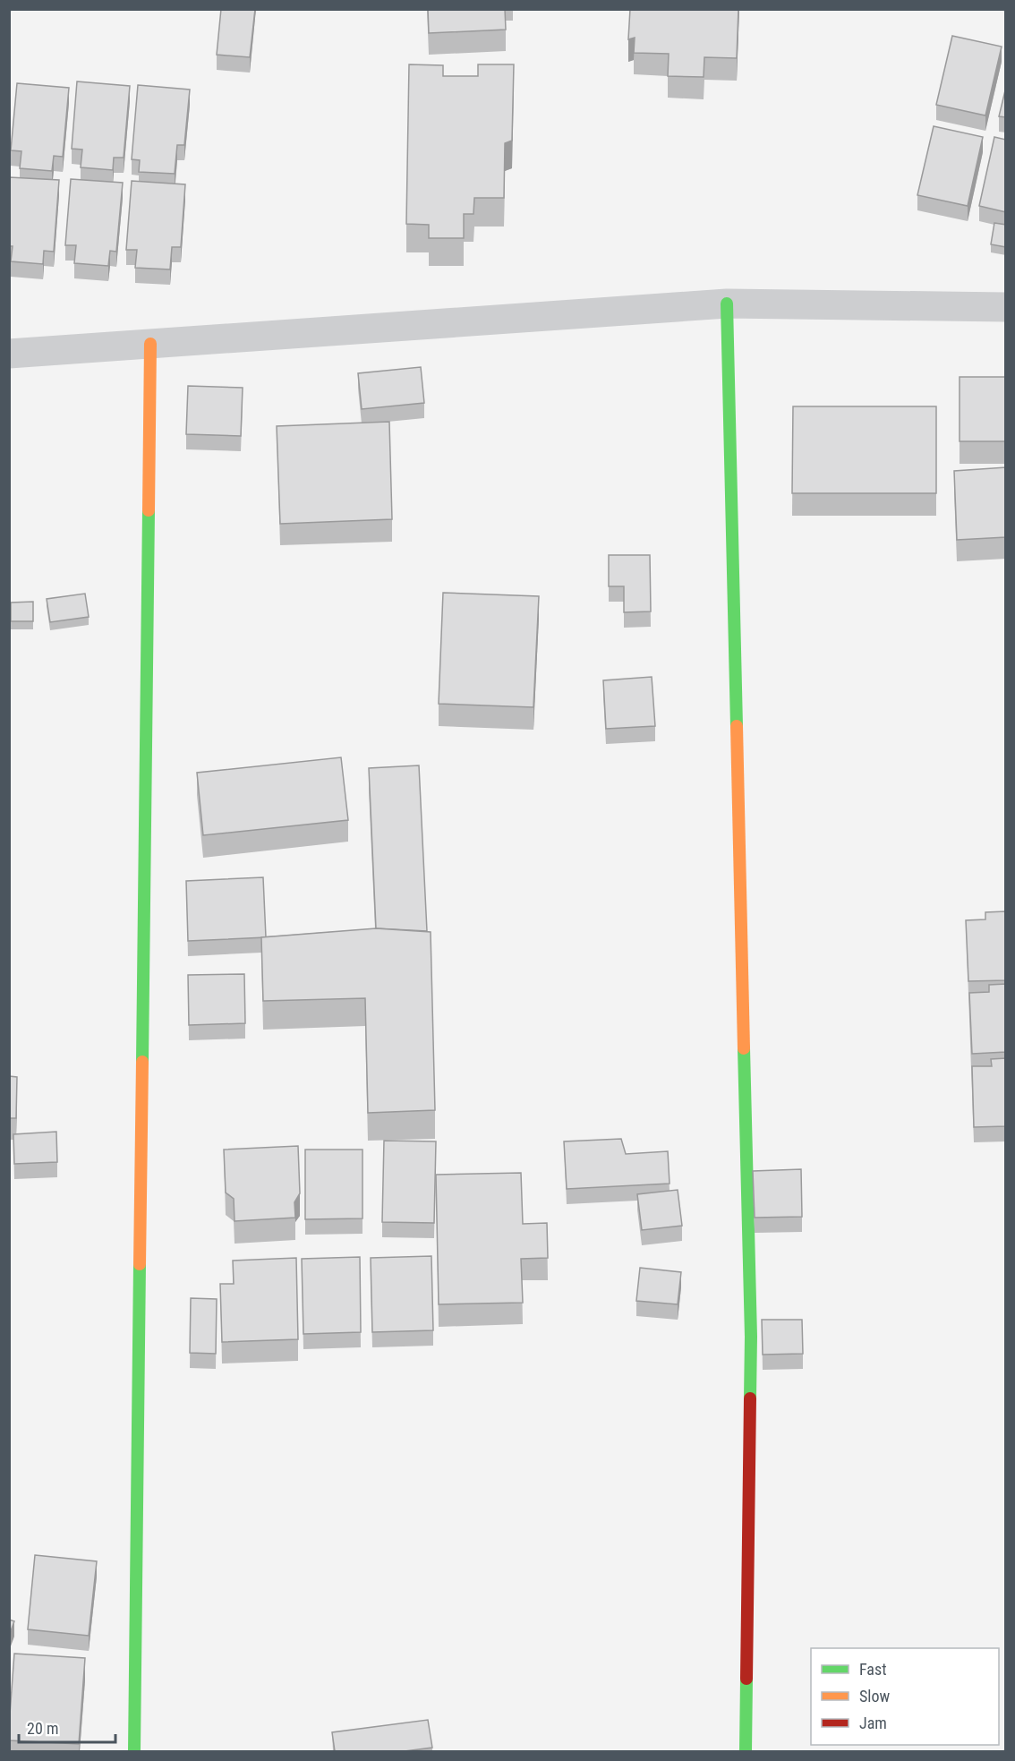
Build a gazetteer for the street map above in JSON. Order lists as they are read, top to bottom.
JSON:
{
  "legend": ["Fast", "Slow", "Jam"],
  "scale_bar": "20 m"
}
